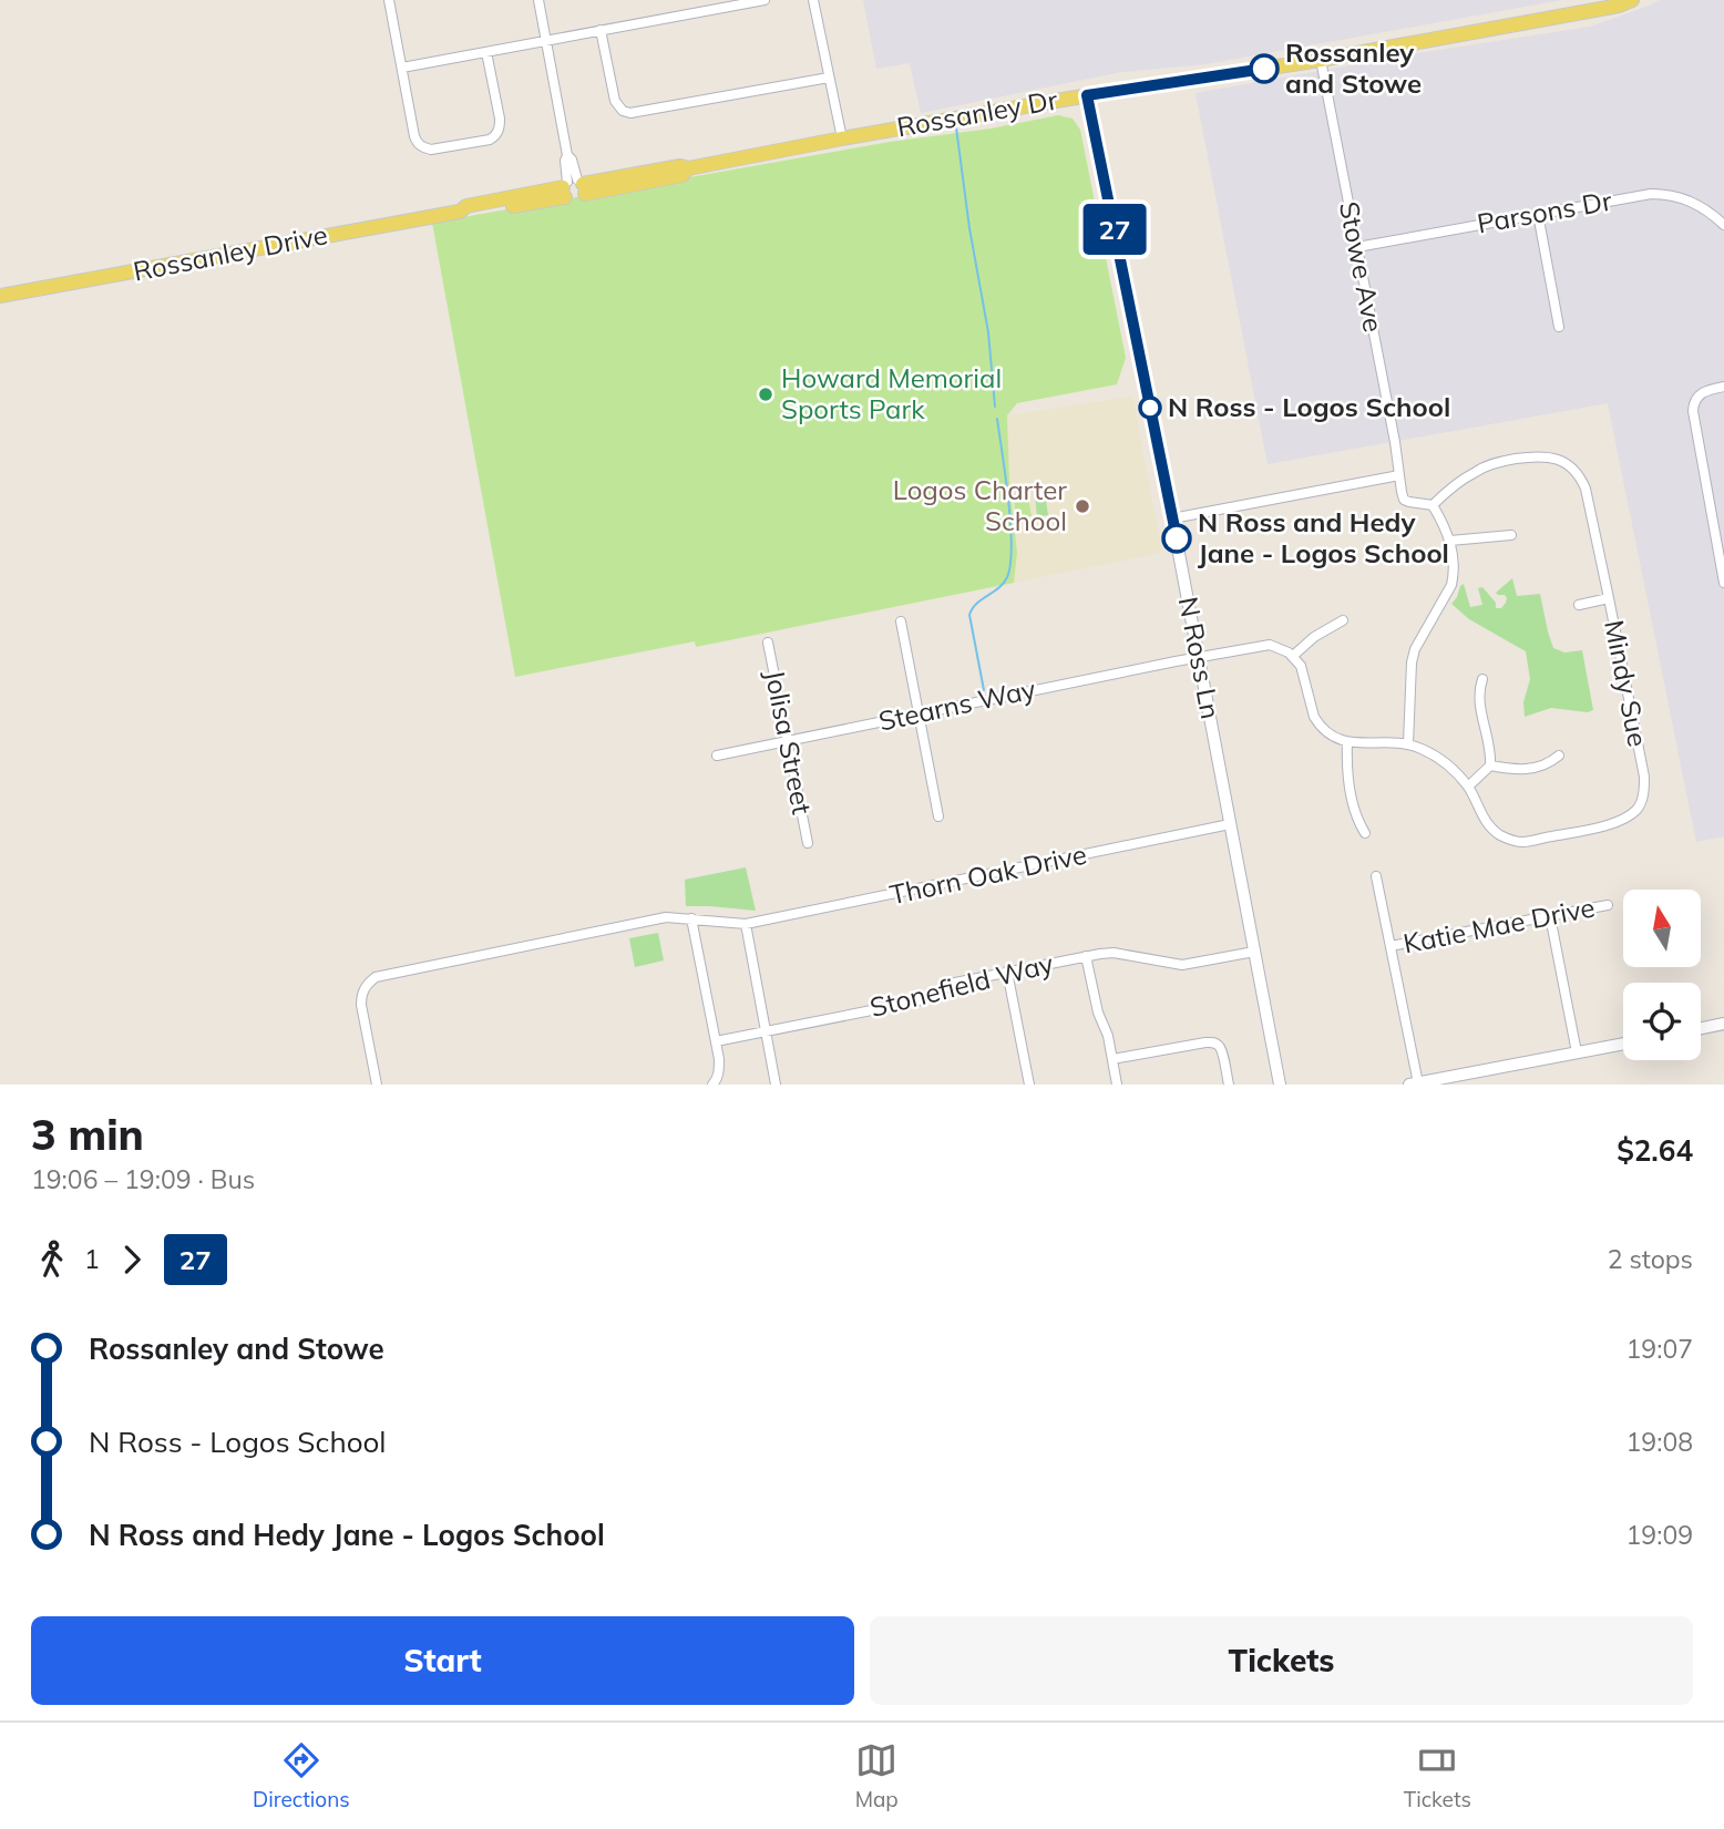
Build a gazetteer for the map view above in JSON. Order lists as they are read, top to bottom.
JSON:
{
  "streets": {
    "main road": ["Rossanley Dr", "Rossanley Drive", "N Ross Ln"],
    "street": [
      "Parsons Dr",
      "Stowe Ave",
      "Mindy Sue",
      "Stearns Way",
      "Jolisa Street",
      "Thorn Oak Drive",
      "Katie Mae Drive",
      "Stonefield Way"
    ]
  },
  "crossings": [
    ["Rossanley Dr", "Rossanley Drive"],
    ["Rossanley Dr", "Stowe Ave"],
    ["Rossanley Dr", "N Ross Ln"],
    ["Parsons Dr", "Stowe Ave"],
    ["N Ross Ln", "Stearns Way"],
    ["N Ross Ln", "Thorn Oak Drive"],
    ["N Ross Ln", "Stonefield Way"],
    ["Stearns Way", "Jolisa Street"]
  ],
  "places": [
    "Rossanley and Stowe",
    "Howard Memorial Sports Park",
    "N Ross - Logos School",
    "Logos Charter School",
    "N Ross and Hedy Jane - Logos School"
  ],
  "lines": ["bus line 27"],
  "north": "top",
  "page": {
    "on_map": "27",
    "heading": ["3 min", "19:06 – 19:09 · Bus", "$2.64"],
    "legs": ["1", "27", "2 stops"],
    "list": [
      {
        "name": "Rossanley and Stowe",
        "value": "19:07"
      },
      {
        "name": "N Ross - Logos School",
        "value": "19:08"
      },
      {
        "name": "N Ross and Hedy Jane - Logos School",
        "value": "19:09"
      }
    ],
    "buttons": ["Start", "Tickets"],
    "tabs": ["Directions", "Map", "Tickets"]
  }
}
